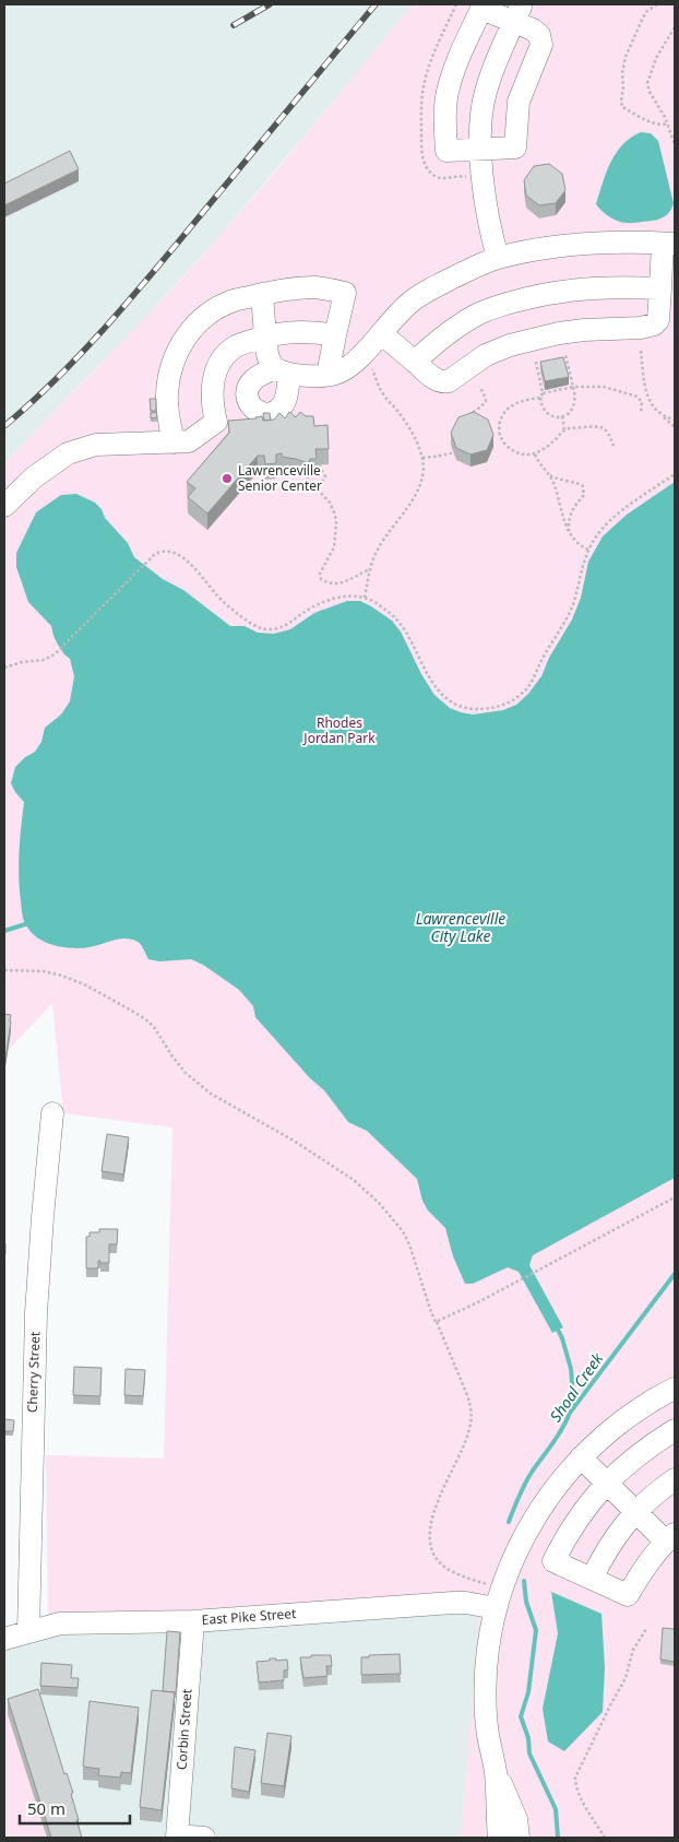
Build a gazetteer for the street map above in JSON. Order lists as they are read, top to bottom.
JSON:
{
  "streets": {
    "street": ["Cherry Street", "East Pike Street", "Corbin Street"]
  },
  "crossings": [
    ["Cherry Street", "East Pike Street"],
    ["East Pike Street", "Corbin Street"]
  ],
  "water": ["Lawrenceville City Lake", "Shoal Creek"],
  "parks": ["Rhodes Jordan Park"],
  "places": ["Lawrenceville Senior Center"],
  "scale_bar": "50 m"
}
